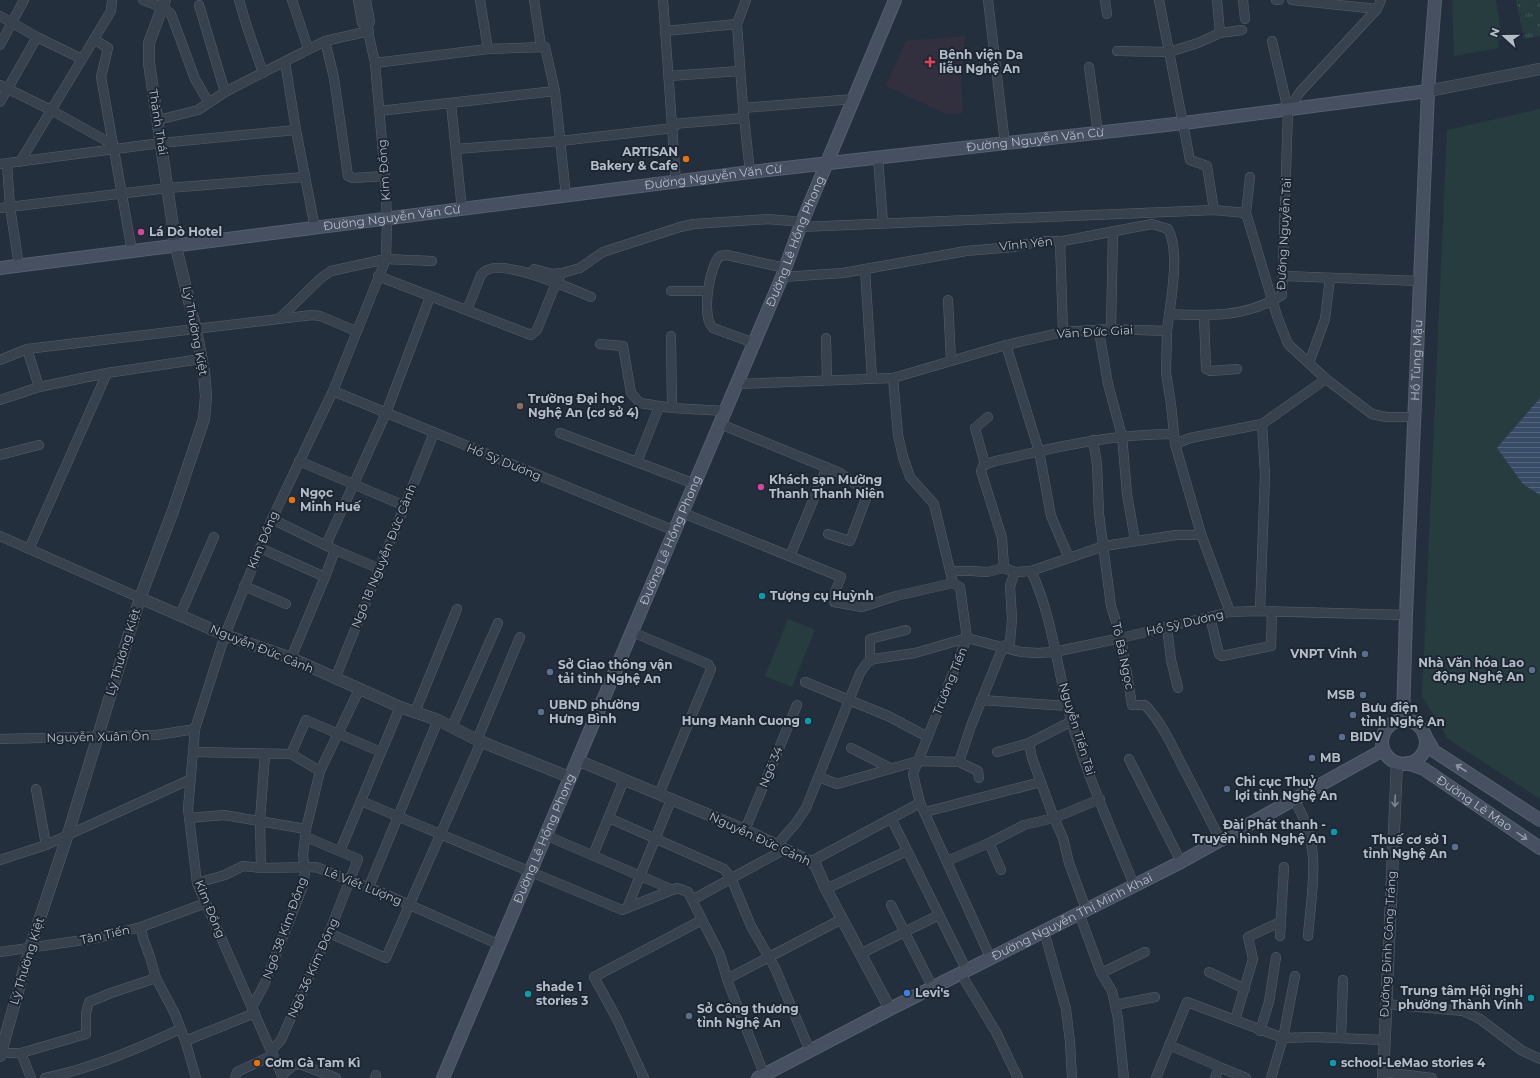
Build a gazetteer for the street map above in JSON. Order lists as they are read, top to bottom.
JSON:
{
  "streets": {
    "main road": [
      "Đường Nguyễn Văn Cừ",
      "Đường Lê Hồng Phong",
      "Hồ Tùng Mậu",
      "Đường Lê Mao",
      "Đường Nguyễn Thị Minh Khai"
    ],
    "street": [
      "Thành Thái",
      "Kim Đồng",
      "Đường Nguyễn Tài",
      "Vĩnh Yên",
      "Lý Thường Kiệt",
      "Văn Đức Giai",
      "Hồ Sỹ Dương",
      "Ngõ 18 Nguyễn Đức Cảnh",
      "Nguyễn Đức Cảnh",
      "Tô Bá Ngọc",
      "Trường Tiến",
      "Nguyễn Tiến Tài",
      "Nguyễn Xuân Ôn",
      "Ngõ 34",
      "Lê Viết Lượng",
      "Ngõ 38 Kim Đồng",
      "Tân Tiến",
      "Đường Đinh Công Tráng",
      "Ngõ 36 Kim Đồng"
    ]
  },
  "crossings": [
    ["Thành Thái", "Đường Nguyễn Văn Cừ"],
    ["Thành Thái", "Lý Thường Kiệt"],
    ["Đường Nguyễn Văn Cừ", "Kim Đồng"],
    ["Đường Nguyễn Văn Cừ", "Đường Nguyễn Tài"],
    ["Đường Nguyễn Văn Cừ", "Đường Lê Hồng Phong"],
    ["Đường Nguyễn Văn Cừ", "Lý Thường Kiệt"],
    ["Đường Nguyễn Văn Cừ", "Hồ Tùng Mậu"],
    ["Kim Đồng", "Hồ Sỹ Dương"],
    ["Kim Đồng", "Nguyễn Đức Cảnh"],
    ["Kim Đồng", "Nguyễn Xuân Ôn"],
    ["Kim Đồng", "Lê Viết Lượng"],
    ["Kim Đồng", "Ngõ 38 Kim Đồng"],
    ["Kim Đồng", "Tân Tiến"],
    ["Kim Đồng", "Ngõ 36 Kim Đồng"],
    ["Đường Nguyễn Tài", "Hồ Tùng Mậu"],
    ["Đường Lê Hồng Phong", "Vĩnh Yên"],
    ["Đường Lê Hồng Phong", "Văn Đức Giai"],
    ["Đường Lê Hồng Phong", "Hồ Sỹ Dương"],
    ["Đường Lê Hồng Phong", "Nguyễn Đức Cảnh"],
    ["Đường Lê Hồng Phong", "Lê Viết Lượng"],
    ["Vĩnh Yên", "Văn Đức Giai"],
    ["Lý Thường Kiệt", "Nguyễn Đức Cảnh"],
    ["Lý Thường Kiệt", "Nguyễn Xuân Ôn"],
    ["Lý Thường Kiệt", "Tân Tiến"],
    ["Văn Đức Giai", "Trường Tiến"],
    ["Hồ Tùng Mậu", "Hồ Sỹ Dương"],
    ["Hồ Tùng Mậu", "Đường Lê Mao"],
    ["Hồ Tùng Mậu", "Đường Nguyễn Thị Minh Khai"],
    ["Hồ Tùng Mậu", "Đường Đinh Công Tráng"],
    ["Hồ Sỹ Dương", "Ngõ 18 Nguyễn Đức Cảnh"],
    ["Hồ Sỹ Dương", "Tô Bá Ngọc"],
    ["Hồ Sỹ Dương", "Trường Tiến"],
    ["Hồ Sỹ Dương", "Nguyễn Tiến Tài"],
    ["Ngõ 18 Nguyễn Đức Cảnh", "Nguyễn Đức Cảnh"],
    ["Nguyễn Đức Cảnh", "Ngõ 34"],
    ["Nguyễn Đức Cảnh", "Đường Nguyễn Thị Minh Khai"],
    ["Nguyễn Đức Cảnh", "Ngõ 38 Kim Đồng"],
    ["Tô Bá Ngọc", "Đường Nguyễn Thị Minh Khai"],
    ["Trường Tiến", "Đường Nguyễn Thị Minh Khai"],
    ["Nguyễn Tiến Tài", "Đường Nguyễn Thị Minh Khai"],
    ["Đường Lê Mao", "Đường Nguyễn Thị Minh Khai"],
    ["Đường Lê Mao", "Đường Đinh Công Tráng"],
    ["Lê Viết Lượng", "Ngõ 38 Kim Đồng"],
    ["Lê Viết Lượng", "Ngõ 36 Kim Đồng"],
    ["Đường Nguyễn Thị Minh Khai", "Đường Đinh Công Tráng"]
  ],
  "places": {
    "health": ["Bệnh viện Da liễu Nghệ An"],
    "other": [
      "ARTISAN Bakery & Cafe",
      "Lá Dò Hotel",
      "Trường Đại học Nghệ An (cơ sở 4)",
      "Khách sạn Mường Thanh Thanh Niên",
      "Ngọc Minh Huế",
      "Tượng cụ Huỳnh",
      "VNPT Vinh",
      "Nhà Văn hóa Lao động Nghệ An",
      "Sở Giao thông vận tải tỉnh Nghệ An",
      "MSB",
      "UBND phường Hưng Bình",
      "Bưu điện tỉnh Nghệ An",
      "Hung Manh Cuong",
      "BIDV",
      "MB",
      "Chi cục Thuỷ lợi tỉnh Nghệ An",
      "Đài Phát thanh - Truyền hình Nghệ An",
      "Thuế cơ sở 1 tỉnh Nghệ An",
      "Levi's",
      "shade 1 stories 3",
      "Trung tâm Hội nghị phường Thành Vinh",
      "Sở Công thương tỉnh Nghệ An",
      "Cơm Gà Tam Kì",
      "school-LeMao stories 4"
    ]
  },
  "north": "left"
}
